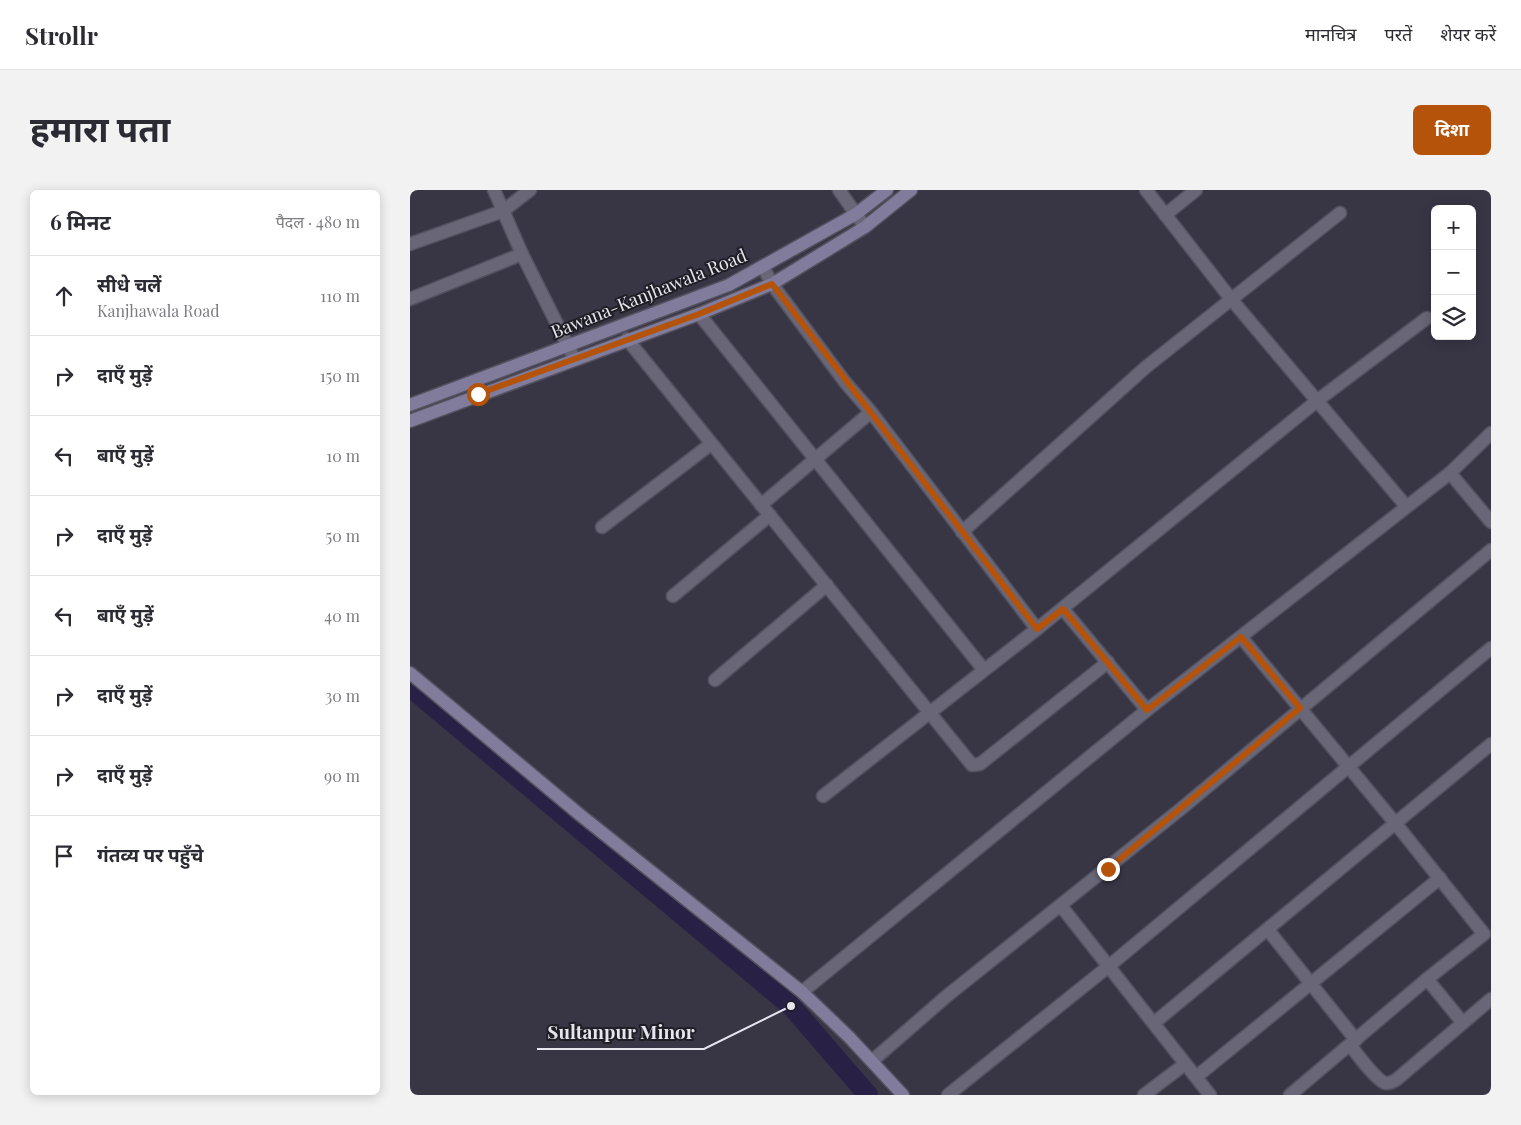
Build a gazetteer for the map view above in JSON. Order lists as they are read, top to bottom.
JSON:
{
  "streets": {
    "main road": ["Bawana-Kanjhawala Road"]
  },
  "places": ["Sultanpur Minor"],
  "page": {
    "header": "Strollr",
    "nav": ["मानचित्र", "परतें", "शेयर करें"],
    "title": "हमारा पता",
    "buttons": "दिशा",
    "heading": ["6 मिनट", "पैदल · 480 m"],
    "map_buttons": ["+", "−"],
    "list": [
      ["सीधे चलें", "Kanjhawala Road", "110 m"],
      ["दाएँ मुड़ें", "150 m"],
      ["बाएँ मुड़ें", "10 m"],
      ["दाएँ मुड़ें", "50 m"],
      ["बाएँ मुड़ें", "40 m"],
      ["दाएँ मुड़ें", "30 m"],
      ["दाएँ मुड़ें", "90 m"],
      "गंतव्य पर पहुँचे"
    ]
  }
}
